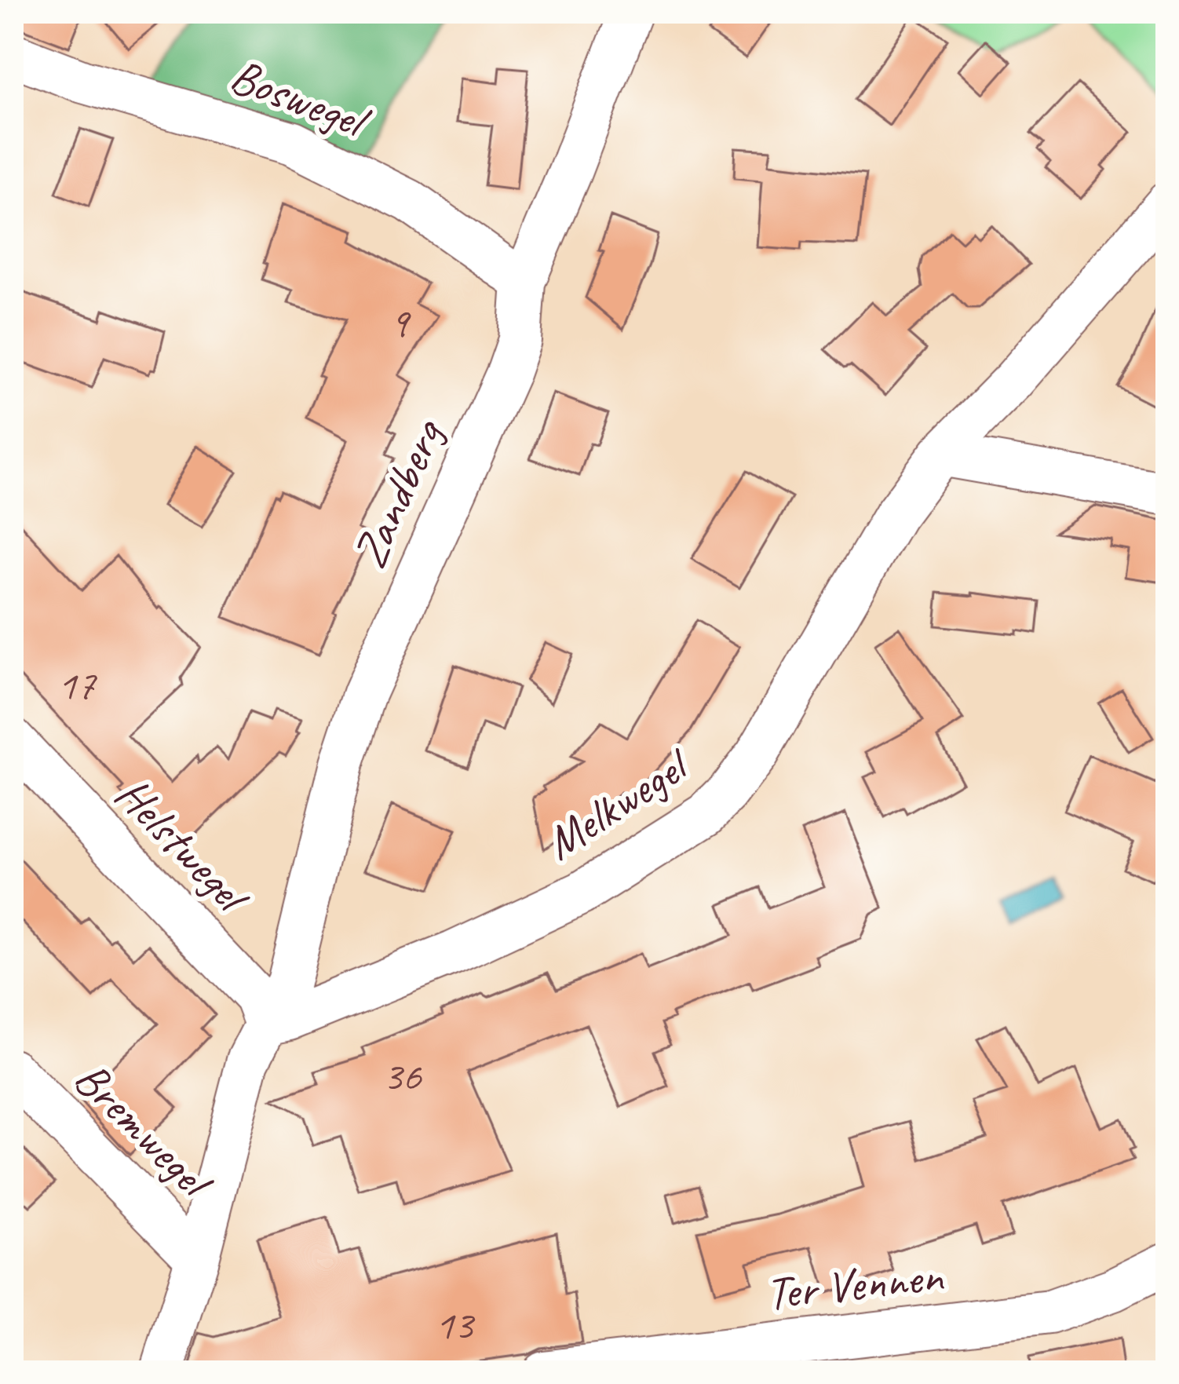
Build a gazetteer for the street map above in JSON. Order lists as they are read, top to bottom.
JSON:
{
  "streets": {
    "street": [
      "Boswegel",
      "Zandberg",
      "Melkwegel",
      "Helstwegel",
      "Bremwegel",
      "Ter Vennen"
    ]
  },
  "crossings": [
    ["Boswegel", "Zandberg"],
    ["Zandberg", "Melkwegel"],
    ["Zandberg", "Helstwegel"],
    ["Melkwegel", "Helstwegel"]
  ],
  "house_numbers": [
    "9",
    "17",
    "36",
    "13"
  ]
}
